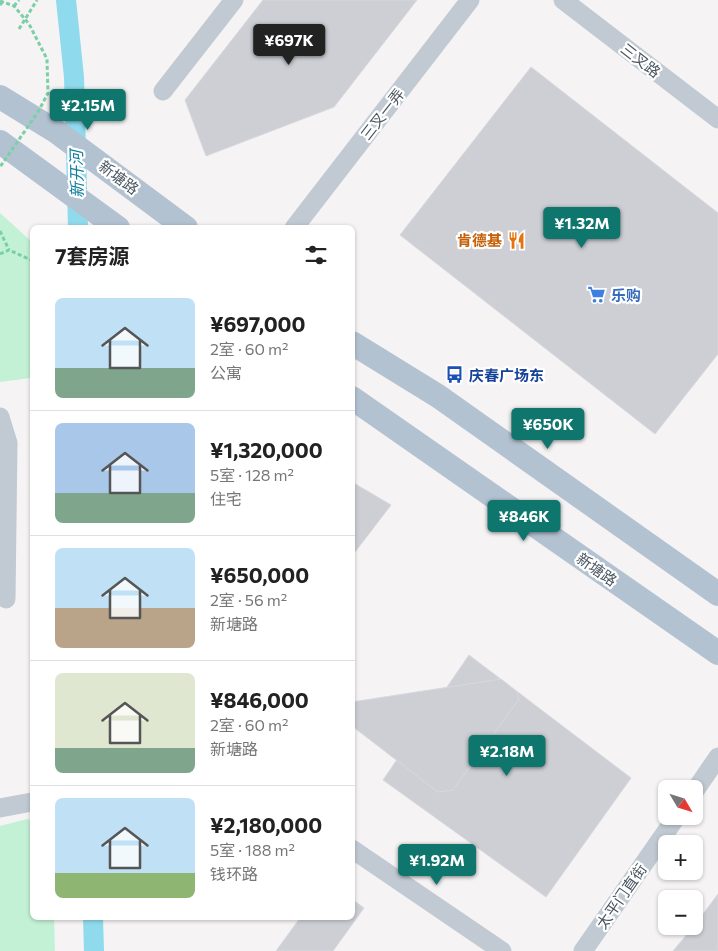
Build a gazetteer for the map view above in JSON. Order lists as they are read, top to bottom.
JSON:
{
  "streets": {
    "main road": ["新塘路"],
    "street": ["三叉路", "三叉一弄", "太平门直街"]
  },
  "water": ["新开河"],
  "places": {
    "restaurant": ["肯德基"],
    "supermarket": ["乐购"],
    "bus stop": ["庆春广场东"]
  },
  "north": "bottom right",
  "page": {
    "price": [
      "¥697K",
      "¥2.15M",
      "¥1.32M",
      "¥650K",
      "¥846K",
      "¥2.18M",
      "¥1.92M"
    ],
    "heading": "7套房源",
    "list": [
      {
        "name": "¥697,000",
        "note": "2室 · 60 m² · 公寓"
      },
      {
        "name": "¥1,320,000",
        "note": "5室 · 128 m² · 住宅"
      },
      {
        "name": "¥650,000",
        "note": "2室 · 56 m² · 新塘路"
      },
      {
        "name": "¥846,000",
        "note": "2室 · 60 m² · 新塘路"
      },
      {
        "name": "¥2,180,000",
        "note": "5室 · 188 m² · 钱环路"
      }
    ],
    "map_buttons": ["+", "−"]
  }
}
